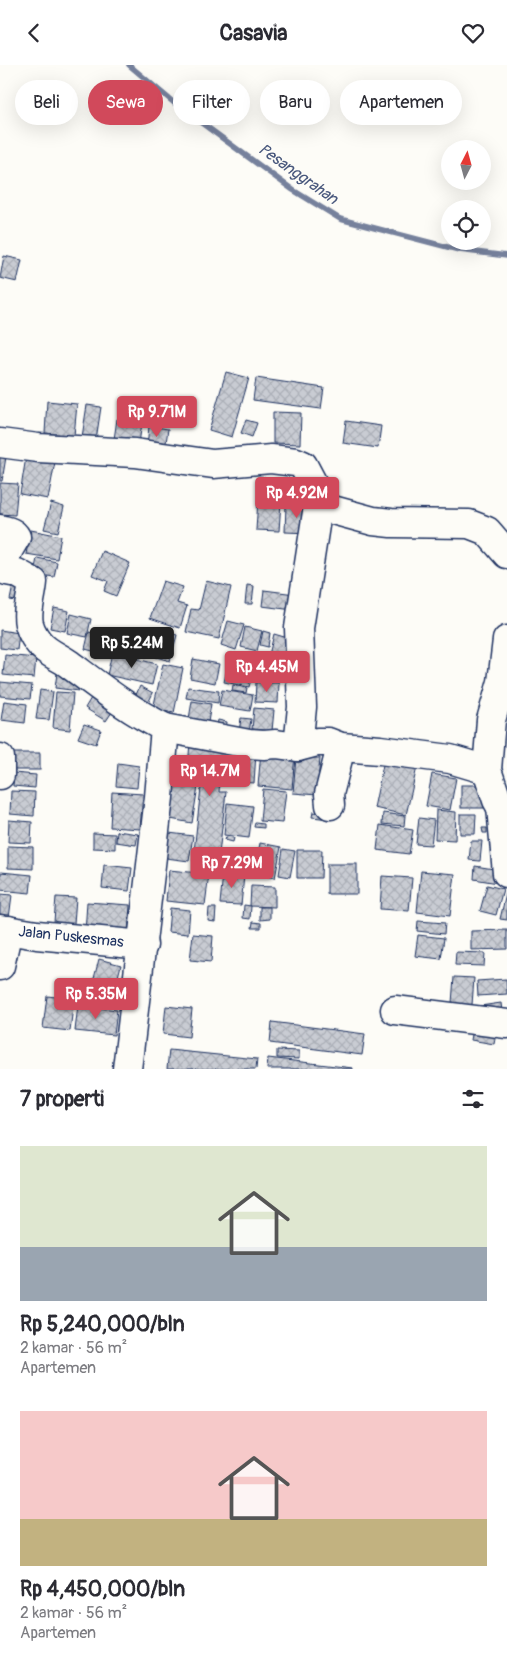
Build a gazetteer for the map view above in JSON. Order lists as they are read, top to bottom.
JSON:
{
  "streets": {
    "street": ["Jalan Puskesmas"]
  },
  "water": ["Pesanggrahan"],
  "north": "top",
  "page": {
    "header": "Casavia",
    "chip": [
      "Beli",
      "Sewa",
      "Filter",
      "Baru",
      "Apartemen"
    ],
    "price": [
      "Rp 9.71M",
      "Rp 4.92M",
      "Rp 5.24M",
      "Rp 4.45M",
      "Rp 14.7M",
      "Rp 7.29M",
      "Rp 5.35M"
    ],
    "heading": "7 properti",
    "list": [
      {
        "name": "Rp 5,240,000/bln",
        "note": "2 kamar · 56 m² · Apartemen"
      },
      {
        "name": "Rp 4,450,000/bln",
        "note": "2 kamar · 56 m² · Apartemen"
      }
    ]
  }
}
